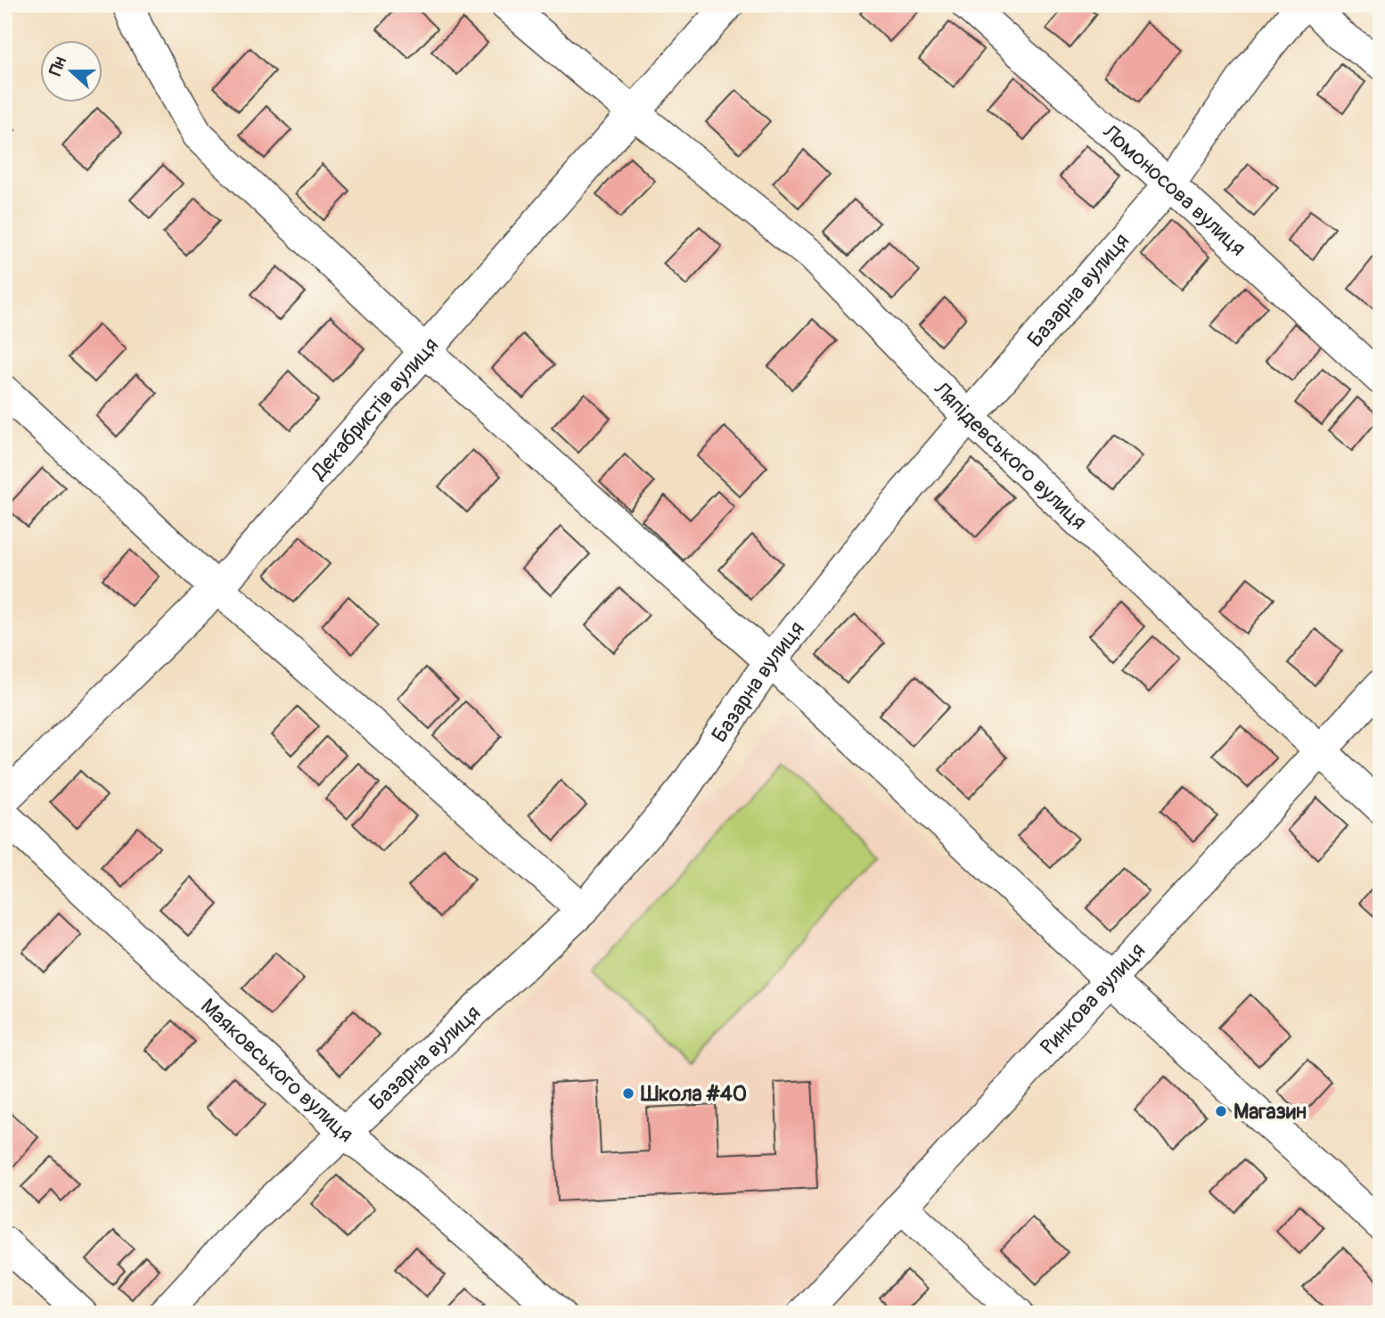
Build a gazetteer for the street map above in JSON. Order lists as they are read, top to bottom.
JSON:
{
  "streets": {
    "street": [
      "Ломоносова вулиця",
      "Базарна вулиця",
      "Декабристів вулиця",
      "Ляпідевського вулиця",
      "Ринкова вулиця",
      "Маяковського вулиця"
    ]
  },
  "crossings": [
    ["Ломоносова вулиця", "Базарна вулиця"],
    ["Базарна вулиця", "Ляпідевського вулиця"],
    ["Базарна вулиця", "Маяковського вулиця"],
    ["Декабристів вулиця", "Ляпідевського вулиця"],
    ["Ляпідевського вулиця", "Ринкова вулиця"]
  ],
  "places": ["Школа #40", "Магазин"],
  "north": "left"
}
